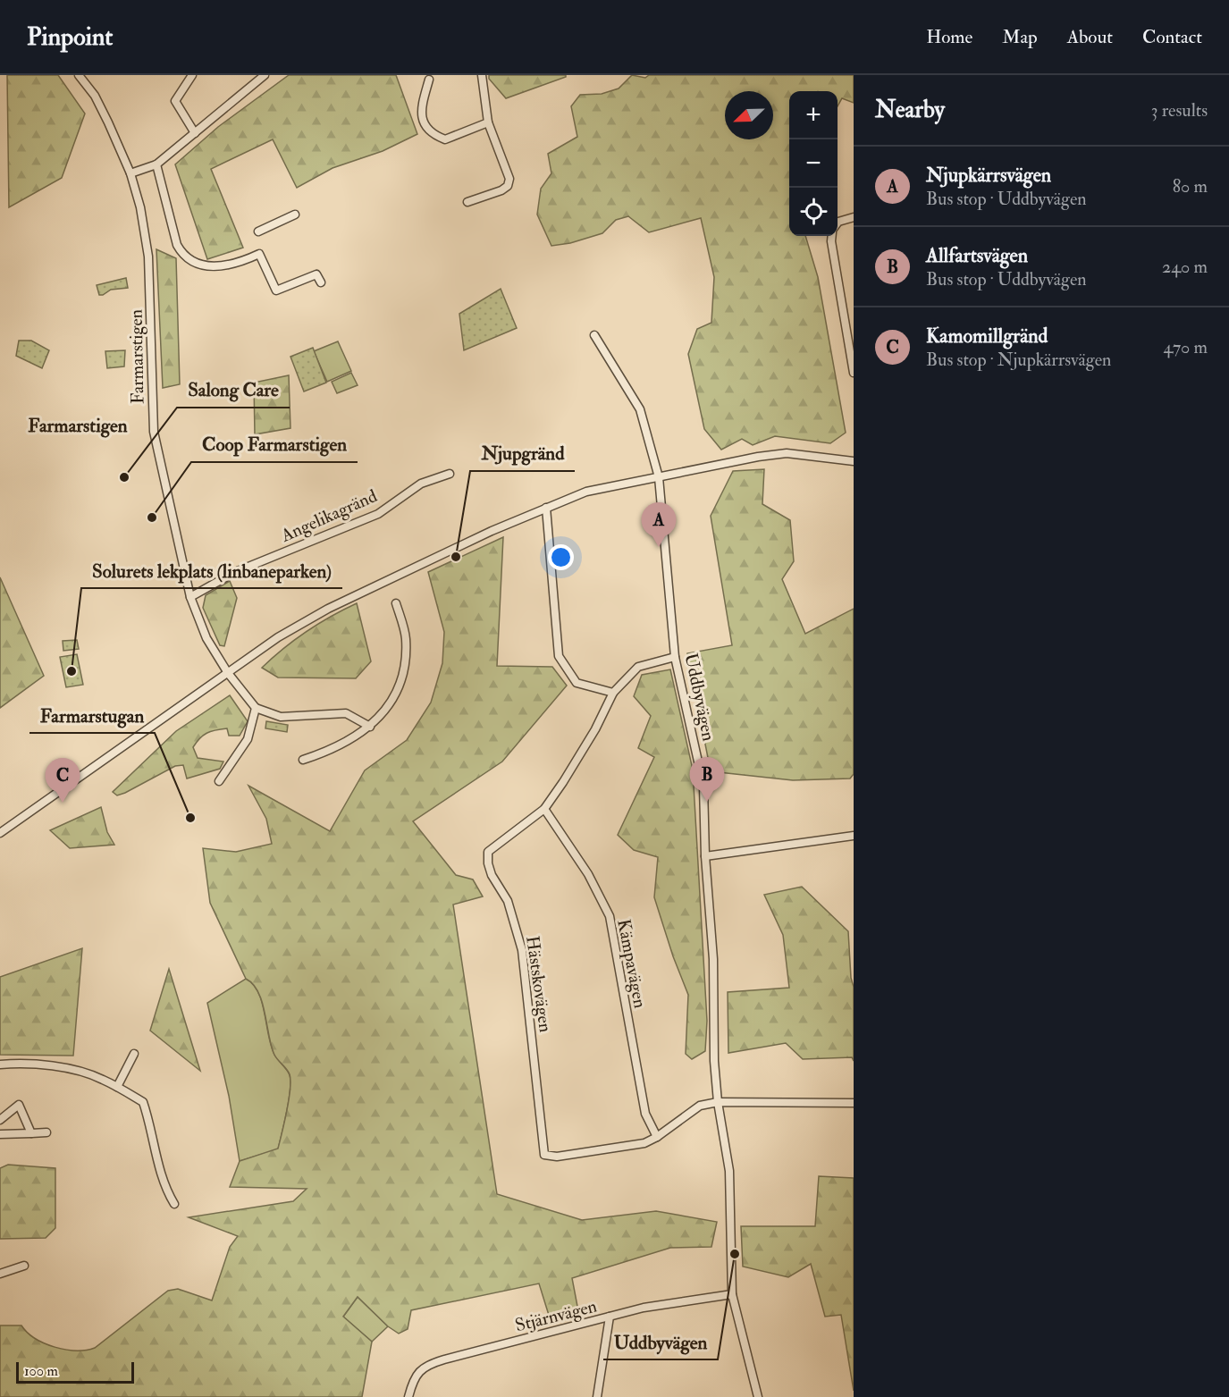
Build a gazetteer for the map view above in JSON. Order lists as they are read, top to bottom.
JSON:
{
  "streets": {
    "street": [
      "Farmarstigen",
      "Angelikagränd",
      "Uddbyvägen",
      "Kämpavägen",
      "Hästskovägen",
      "Stjärnvägen"
    ]
  },
  "crossings": [
    ["Farmarstigen", "Angelikagränd"],
    ["Uddbyvägen", "Hästskovägen"],
    ["Uddbyvägen", "Stjärnvägen"],
    ["Kämpavägen", "Hästskovägen"]
  ],
  "districts": ["Farmarstigen"],
  "places": [
    "Salong Care",
    "Coop Farmarstigen",
    "Njupgränd",
    "Solurets lekplats (linbaneparken)",
    "Farmarstugan",
    "Uddbyvägen"
  ],
  "scale_bar": "100 m",
  "north": "bottom left",
  "page": {
    "header": "Pinpoint",
    "nav": [
      "Home",
      "Map",
      "About",
      "Contact"
    ],
    "heading": ["Nearby", "3 results"],
    "map_buttons": ["+", "−"],
    "list": [
      {
        "mark": "A",
        "name": "Njupkärrsvägen",
        "note": "Bus stop · Uddbyvägen",
        "value": "80 m"
      },
      {
        "mark": "B",
        "name": "Allfartsvägen",
        "note": "Bus stop · Uddbyvägen",
        "value": "240 m"
      },
      {
        "mark": "C",
        "name": "Kamomillgränd",
        "note": "Bus stop · Njupkärrsvägen",
        "value": "470 m"
      }
    ],
    "pins": ["A", "B", "C"],
    "scale": "100 m"
  }
}
